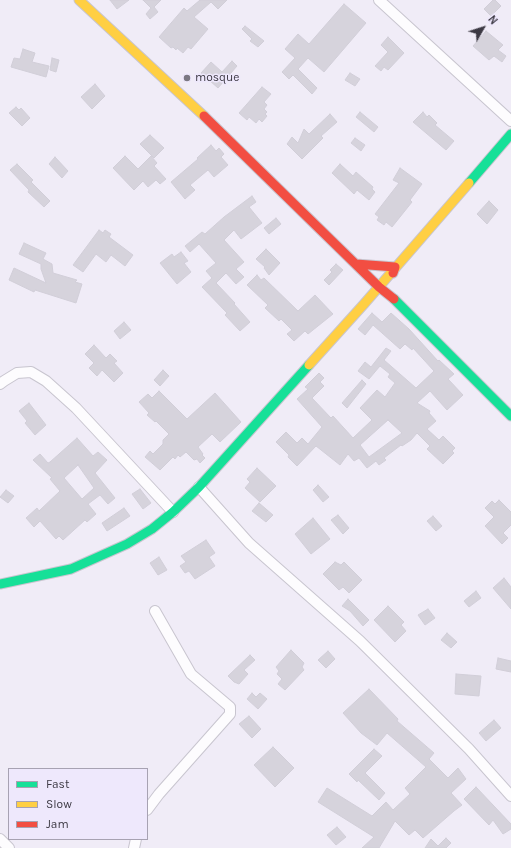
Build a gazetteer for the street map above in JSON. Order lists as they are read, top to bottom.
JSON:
{
  "places": ["mosque"],
  "legend": ["Fast", "Slow", "Jam"],
  "north": "top right"
}
